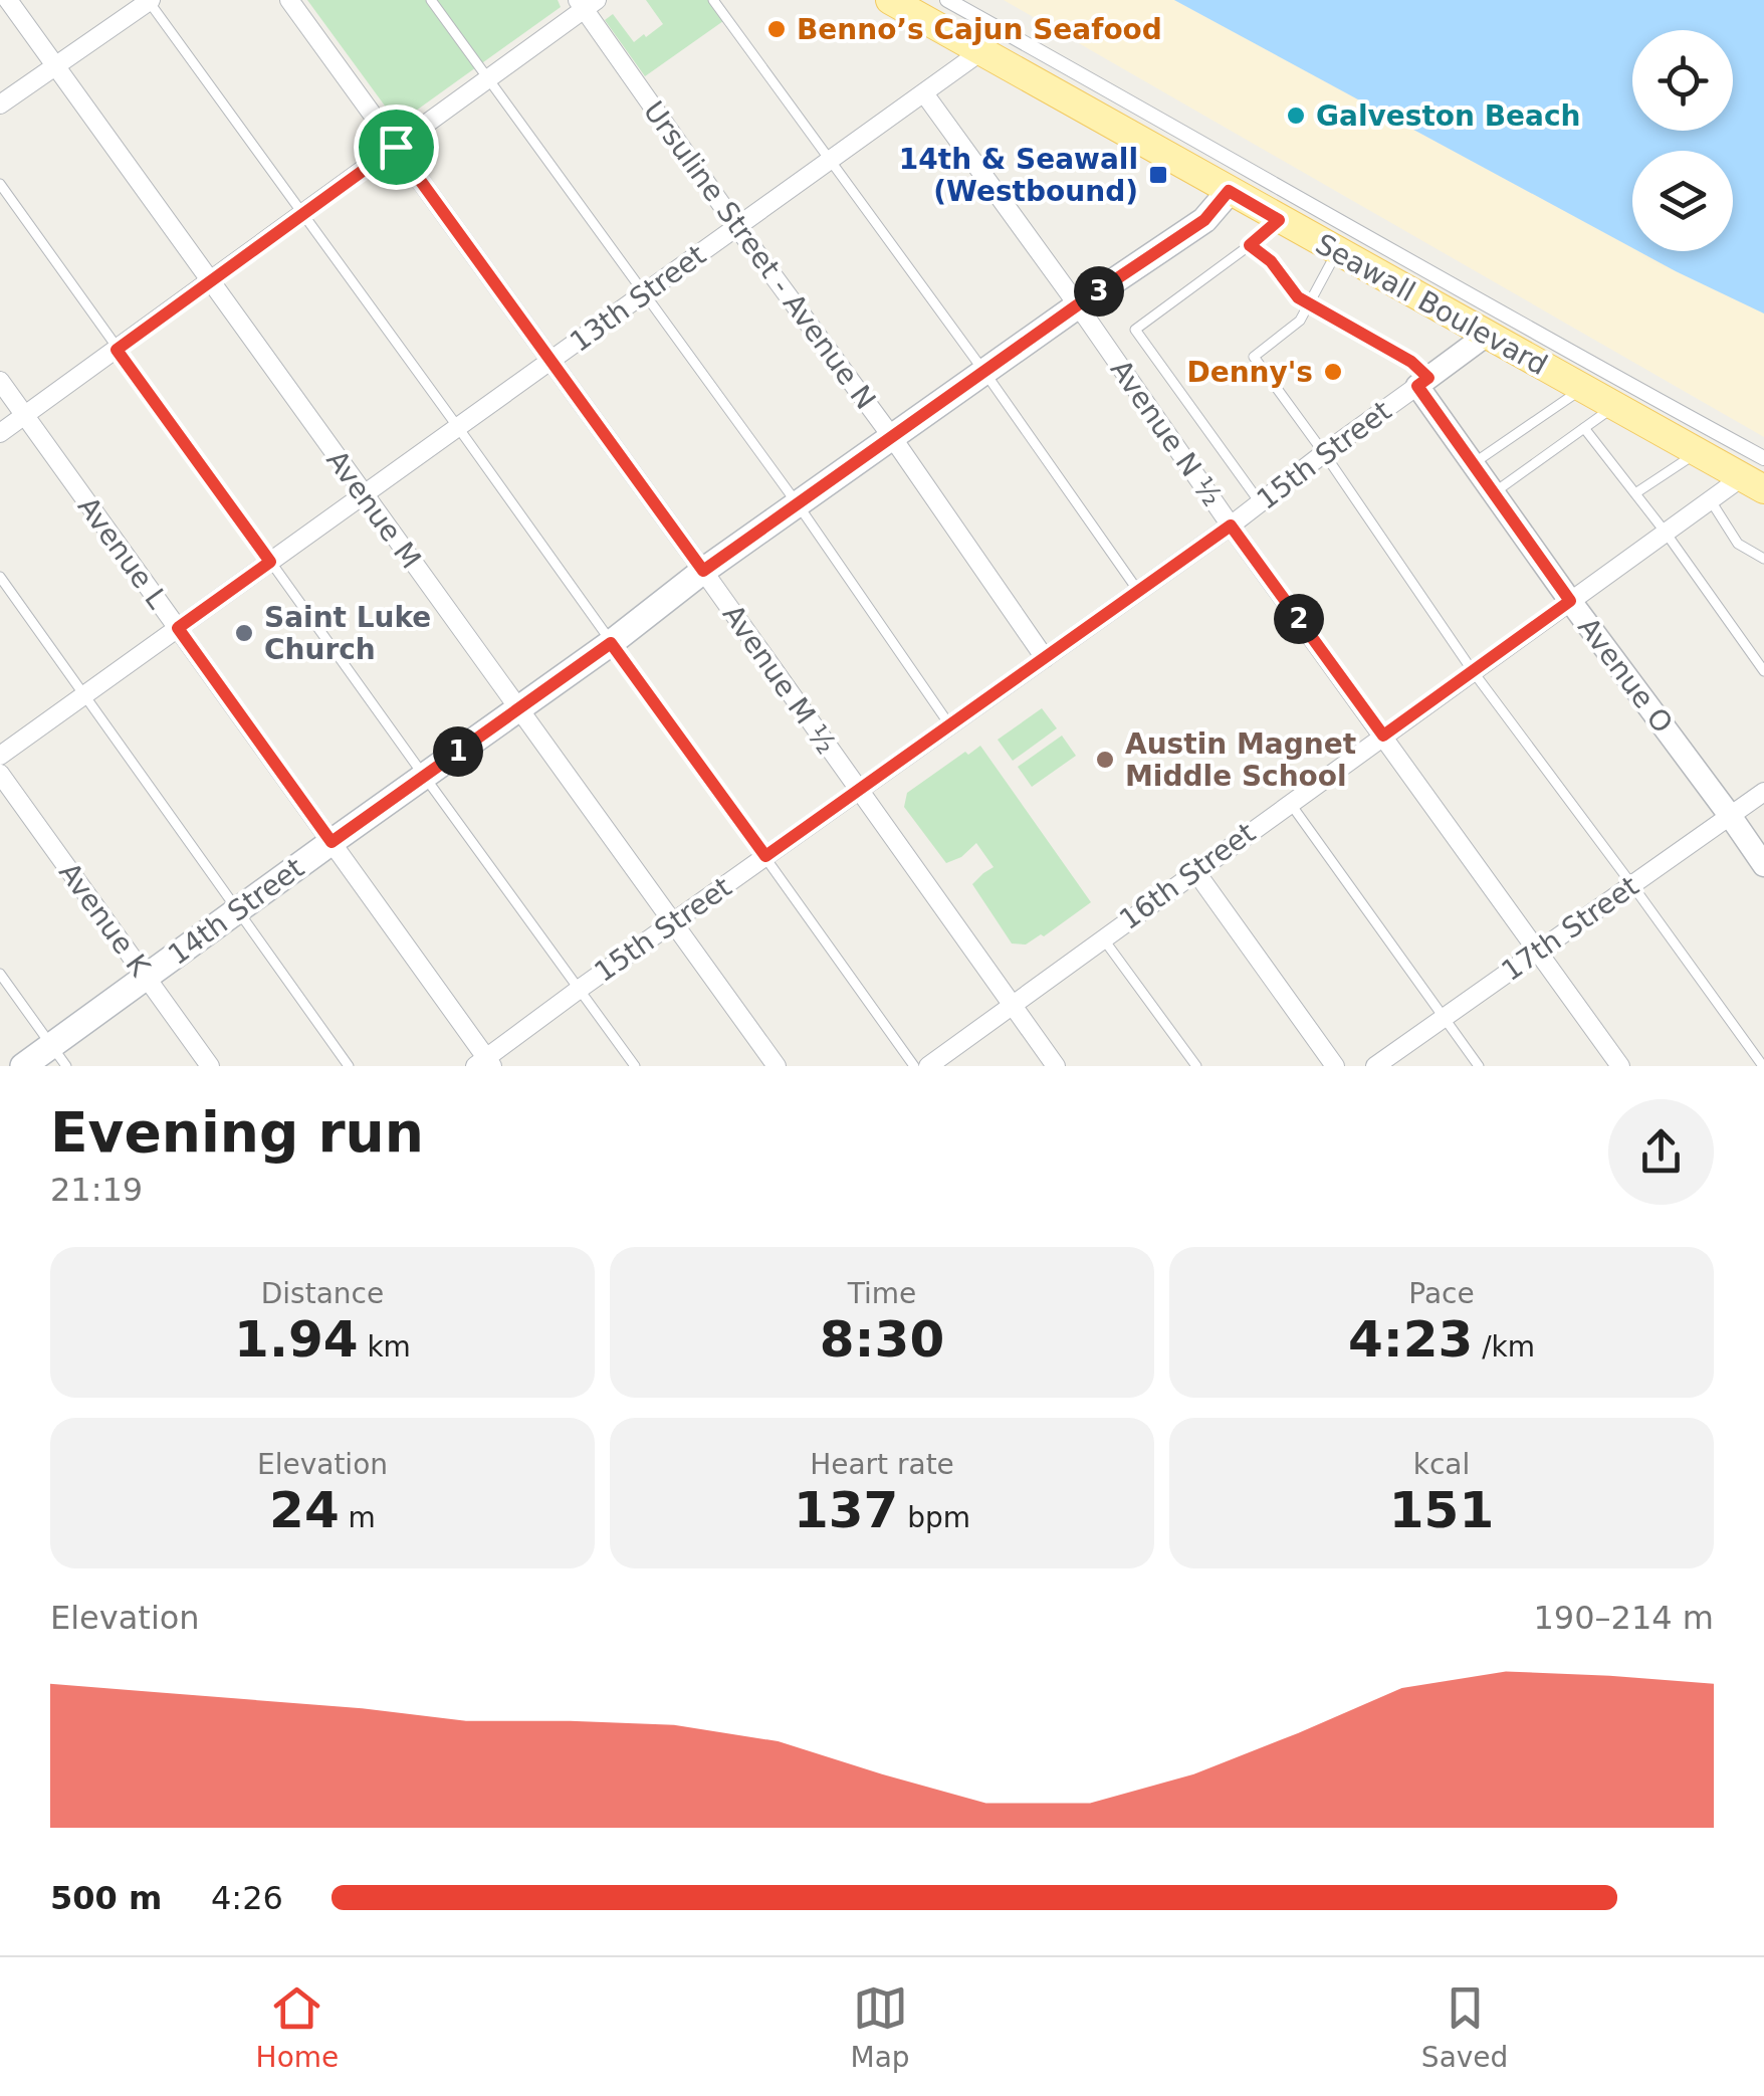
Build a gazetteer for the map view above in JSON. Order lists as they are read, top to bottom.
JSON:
{
  "streets": {
    "main road": ["Seawall Boulevard", "14th Street"],
    "street": [
      "Ursuline Street - Avenue N",
      "13th Street",
      "Avenue N ½",
      "15th Street",
      "Avenue M",
      "Avenue L",
      "Avenue O",
      "Avenue M ½",
      "16th Street",
      "Avenue K",
      "17th Street"
    ]
  },
  "crossings": [
    ["Ursuline Street - Avenue N", "13th Street"],
    ["Ursuline Street - Avenue N", "15th Street"],
    ["Ursuline Street - Avenue N", "14th Street"],
    ["13th Street", "Seawall Boulevard"],
    ["13th Street", "Avenue N ½"],
    ["13th Street", "Avenue M"],
    ["13th Street", "Avenue L"],
    ["13th Street", "Avenue M ½"],
    ["Seawall Boulevard", "15th Street"],
    ["Seawall Boulevard", "16th Street"],
    ["Seawall Boulevard", "14th Street"],
    ["Avenue N ½", "15th Street"],
    ["Avenue N ½", "16th Street"],
    ["Avenue N ½", "14th Street"],
    ["Avenue N ½", "17th Street"],
    ["15th Street", "Avenue M"],
    ["15th Street", "Avenue L"],
    ["15th Street", "Avenue O"],
    ["15th Street", "Avenue M ½"],
    ["Avenue M", "14th Street"],
    ["Avenue L", "14th Street"],
    ["Avenue O", "16th Street"],
    ["Avenue O", "17th Street"],
    ["Avenue M ½", "16th Street"],
    ["Avenue M ½", "14th Street"],
    ["14th Street", "Avenue K"]
  ],
  "places": {
    "other": [
      "Benno’s Cajun Seafood",
      "Galveston Beach",
      "Denny's",
      "Saint Luke Church",
      "Austin Magnet Middle School"
    ],
    "transit": ["14th & Seawall (Westbound)"]
  },
  "page": {
    "pins": ["3", "2", "1"],
    "heading": ["Evening run", "21:19"],
    "stats": [
      ["Distance", "1.94 km"],
      ["Time", "8:30"],
      ["Pace", "4:23 /km"],
      ["Elevation", "24 m"],
      ["Heart rate", "137 bpm"],
      ["kcal", "151"]
    ],
    "chart": ["Elevation", "190–214 m"],
    "list": [
      {
        "name": "500 m",
        "note": "4:26"
      }
    ],
    "tabs": ["Home", "Map", "Saved"]
  }
}
